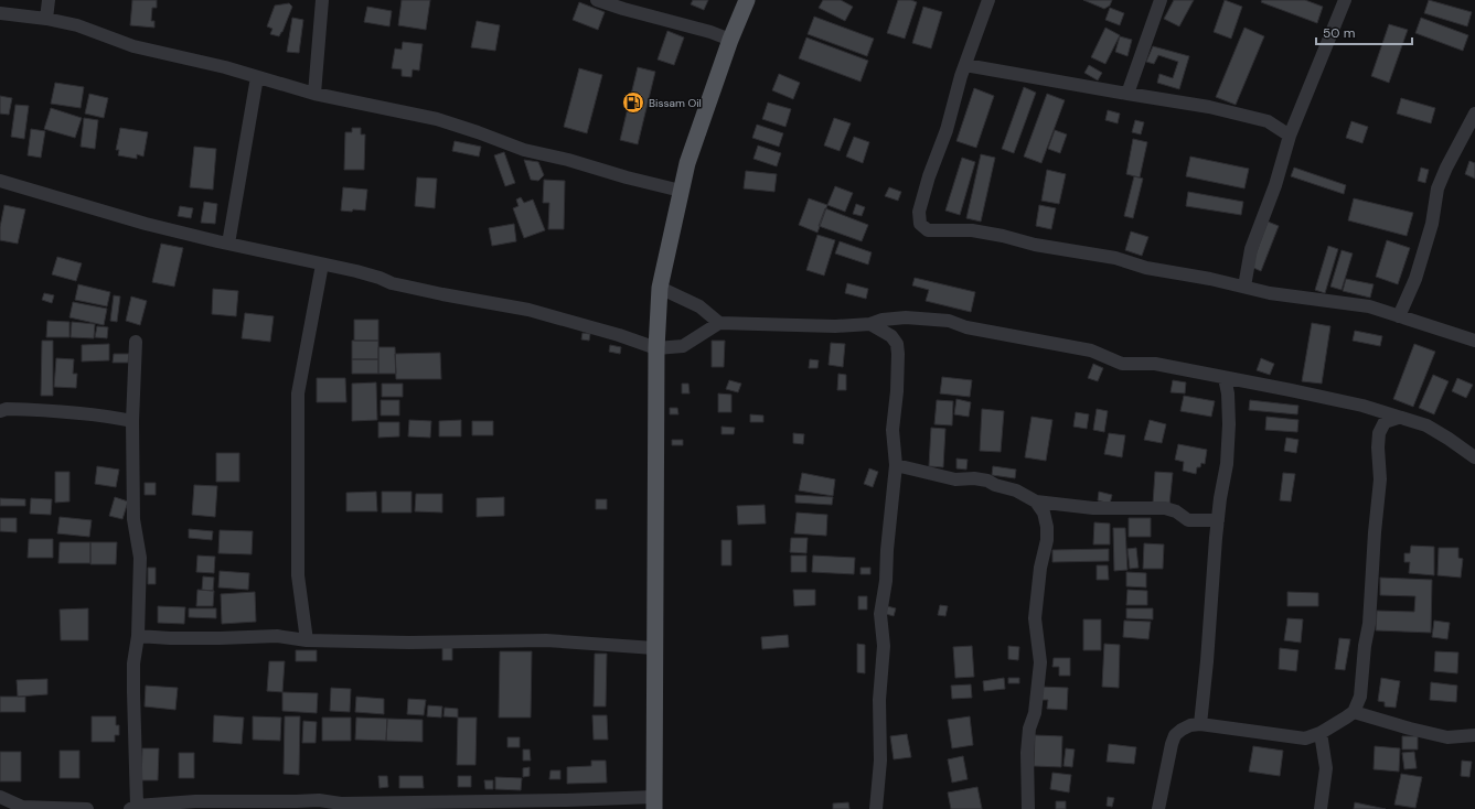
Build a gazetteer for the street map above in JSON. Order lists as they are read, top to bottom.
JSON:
{
  "places": {
    "fuel station": ["Bissam Oil"]
  },
  "scale_bar": "50 m"
}
